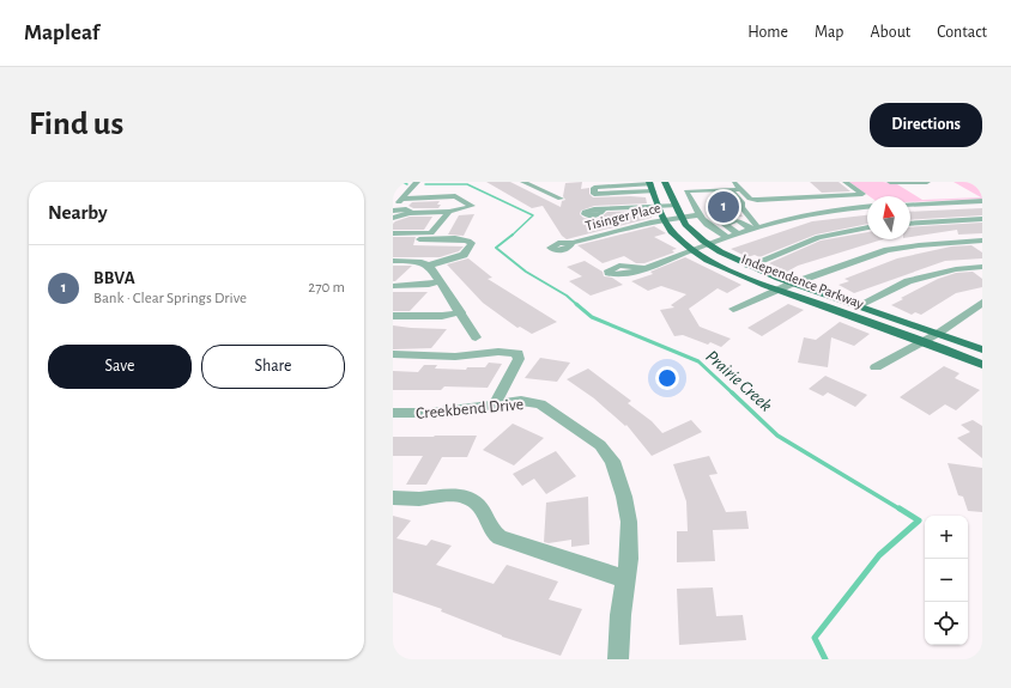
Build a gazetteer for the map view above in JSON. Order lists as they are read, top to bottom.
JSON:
{
  "streets": {
    "main road": ["Independence Parkway"],
    "street": ["Tisinger Place", "Creekbend Drive"]
  },
  "crossings": [
    ["Tisinger Place", "Independence Parkway"]
  ],
  "water": ["Prairie Creek"],
  "north": "top",
  "page": {
    "header": "Mapleaf",
    "nav": [
      "Home",
      "Map",
      "About",
      "Contact"
    ],
    "buttons": [
      "Directions",
      ["Save", "Share"]
    ],
    "title": "Find us",
    "heading": "Nearby",
    "pins": "1",
    "list": [
      {
        "mark": "1",
        "name": "BBVA",
        "note": "Bank · Clear Springs Drive",
        "value": "270 m"
      }
    ],
    "map_buttons": ["+", "−"]
  }
}
